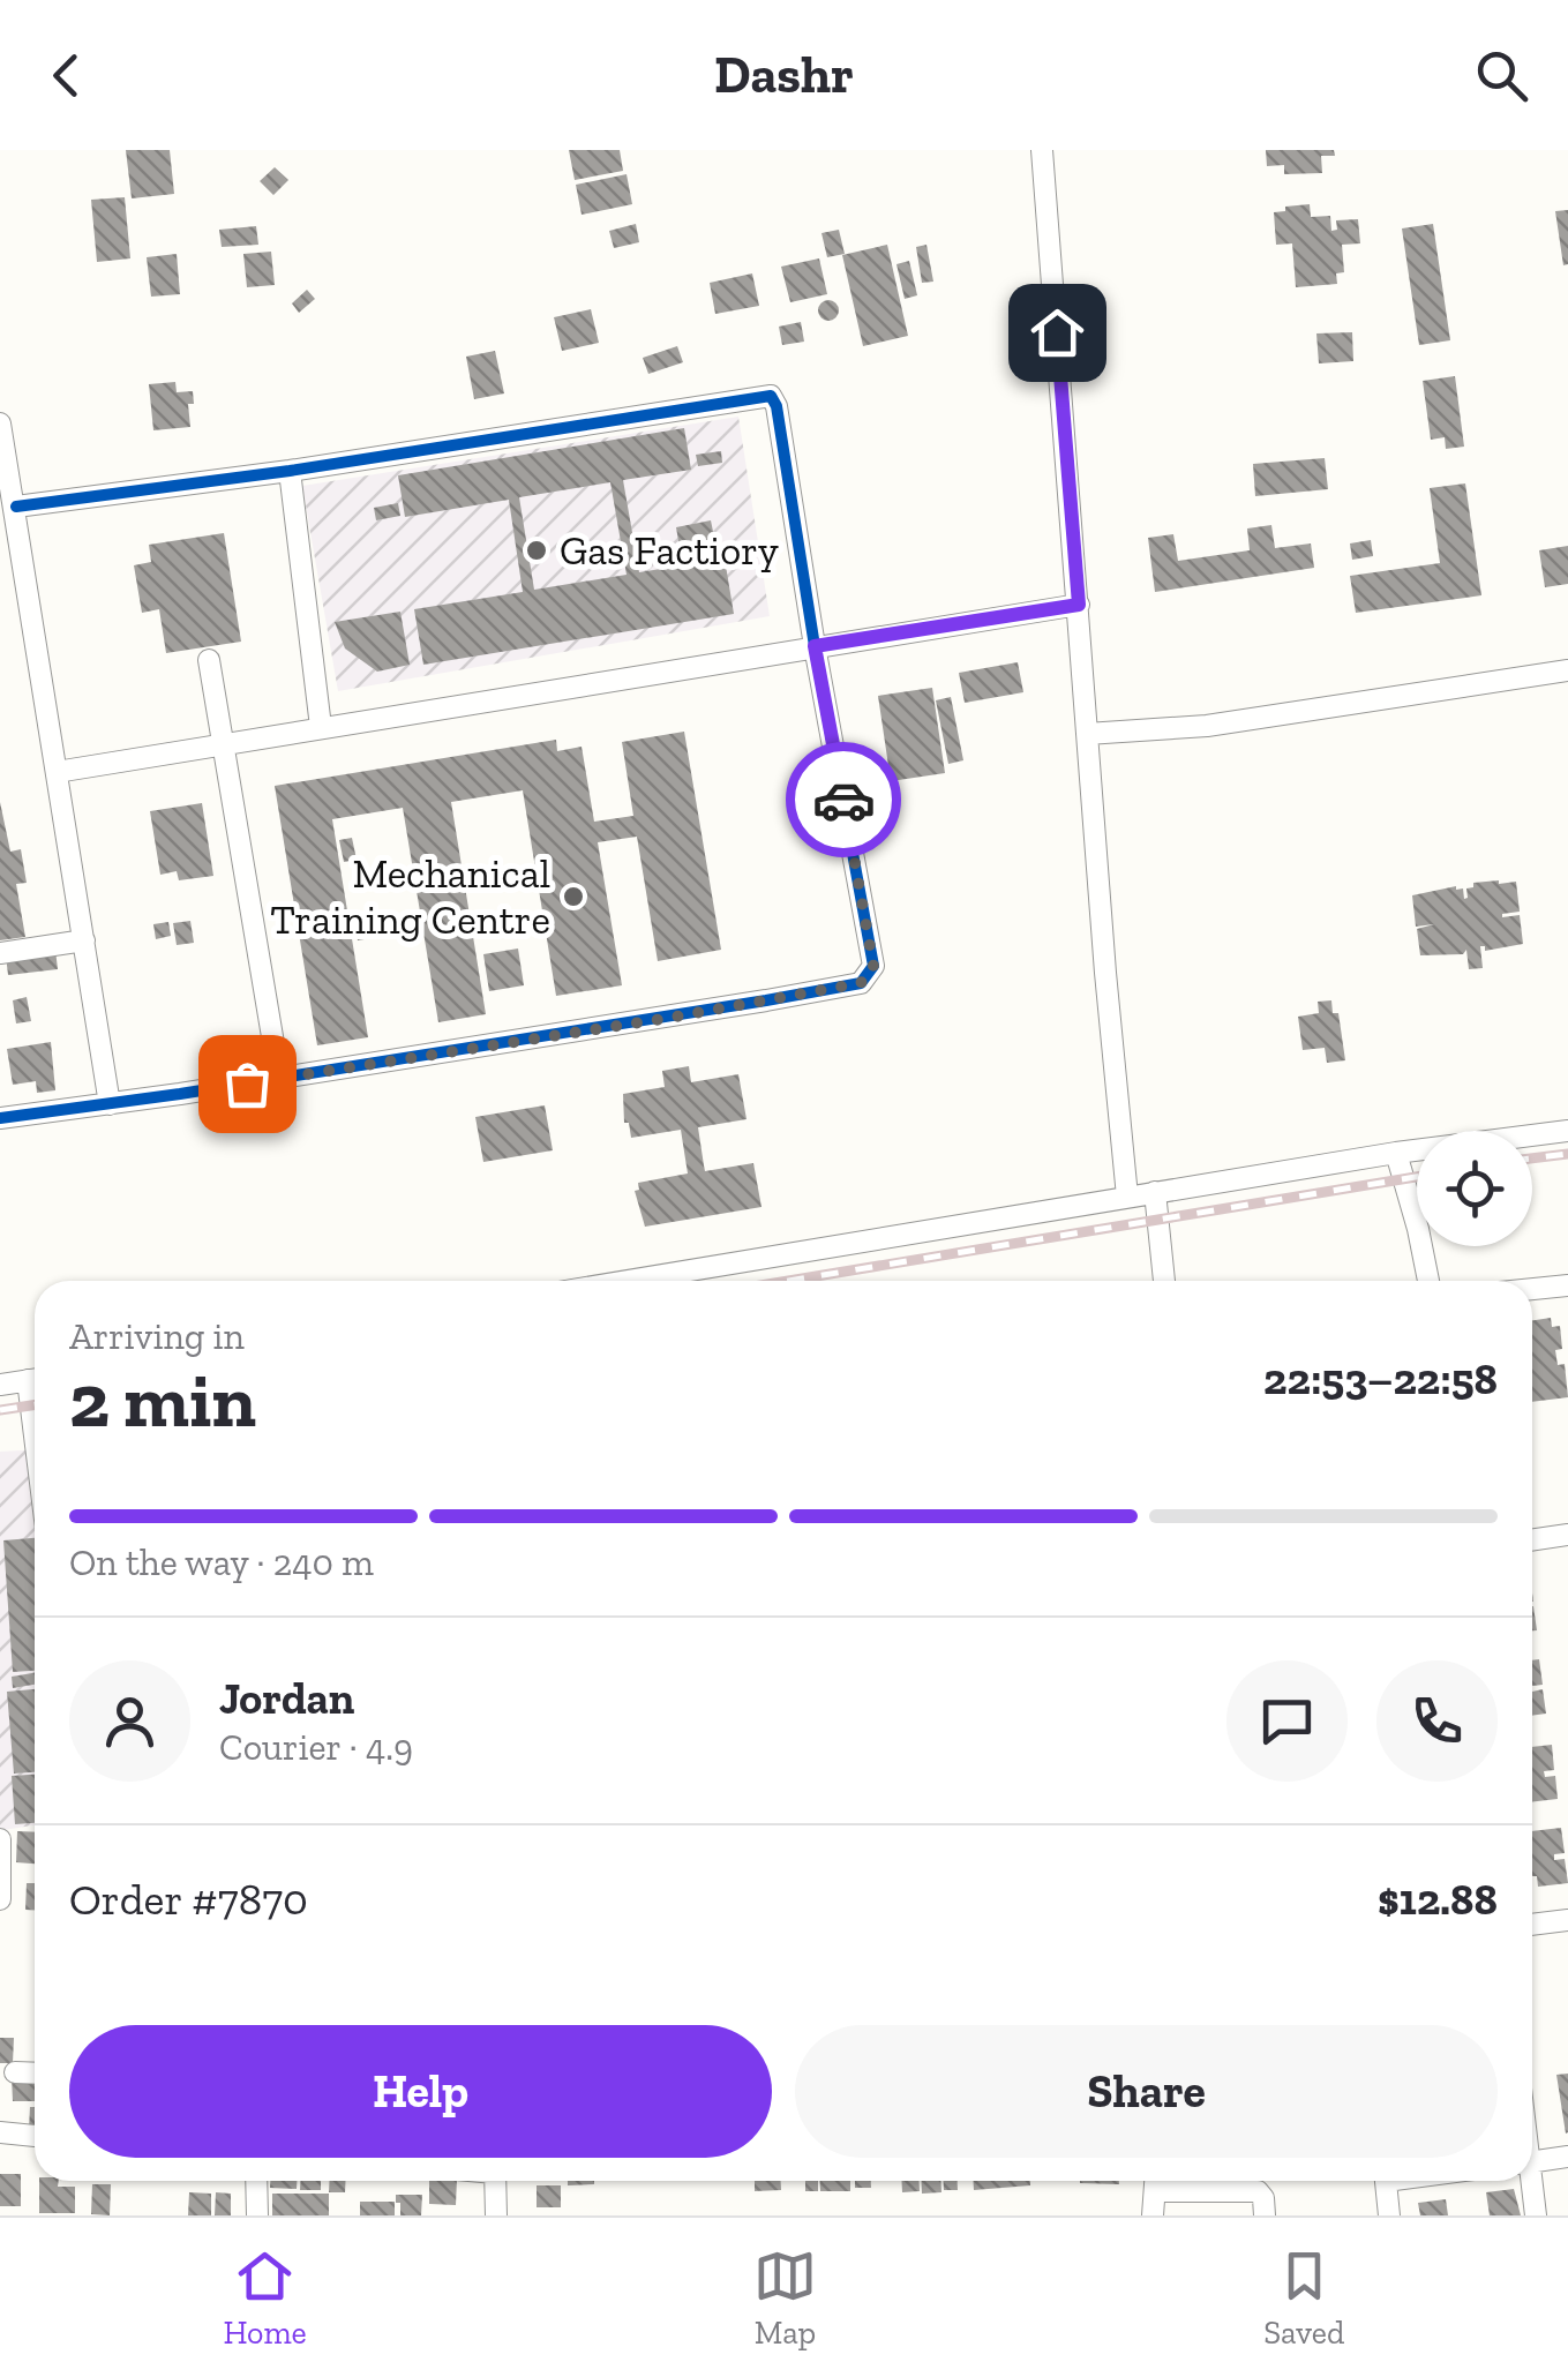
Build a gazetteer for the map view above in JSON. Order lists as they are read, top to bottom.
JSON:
{
  "places": ["Gas Factiory", "Mechanical Training Centre"],
  "page": {
    "header": "Dashr",
    "heading": ["2 min", "Arriving in", "22:53–22:58"],
    "panel": [
      "Jordan",
      "Courier · 4.9",
      "Order #7870",
      "$12.88"
    ],
    "bar": "On the way · 240 m",
    "buttons": ["Help", "Share"],
    "tabs": ["Home", "Map", "Saved"]
  }
}
